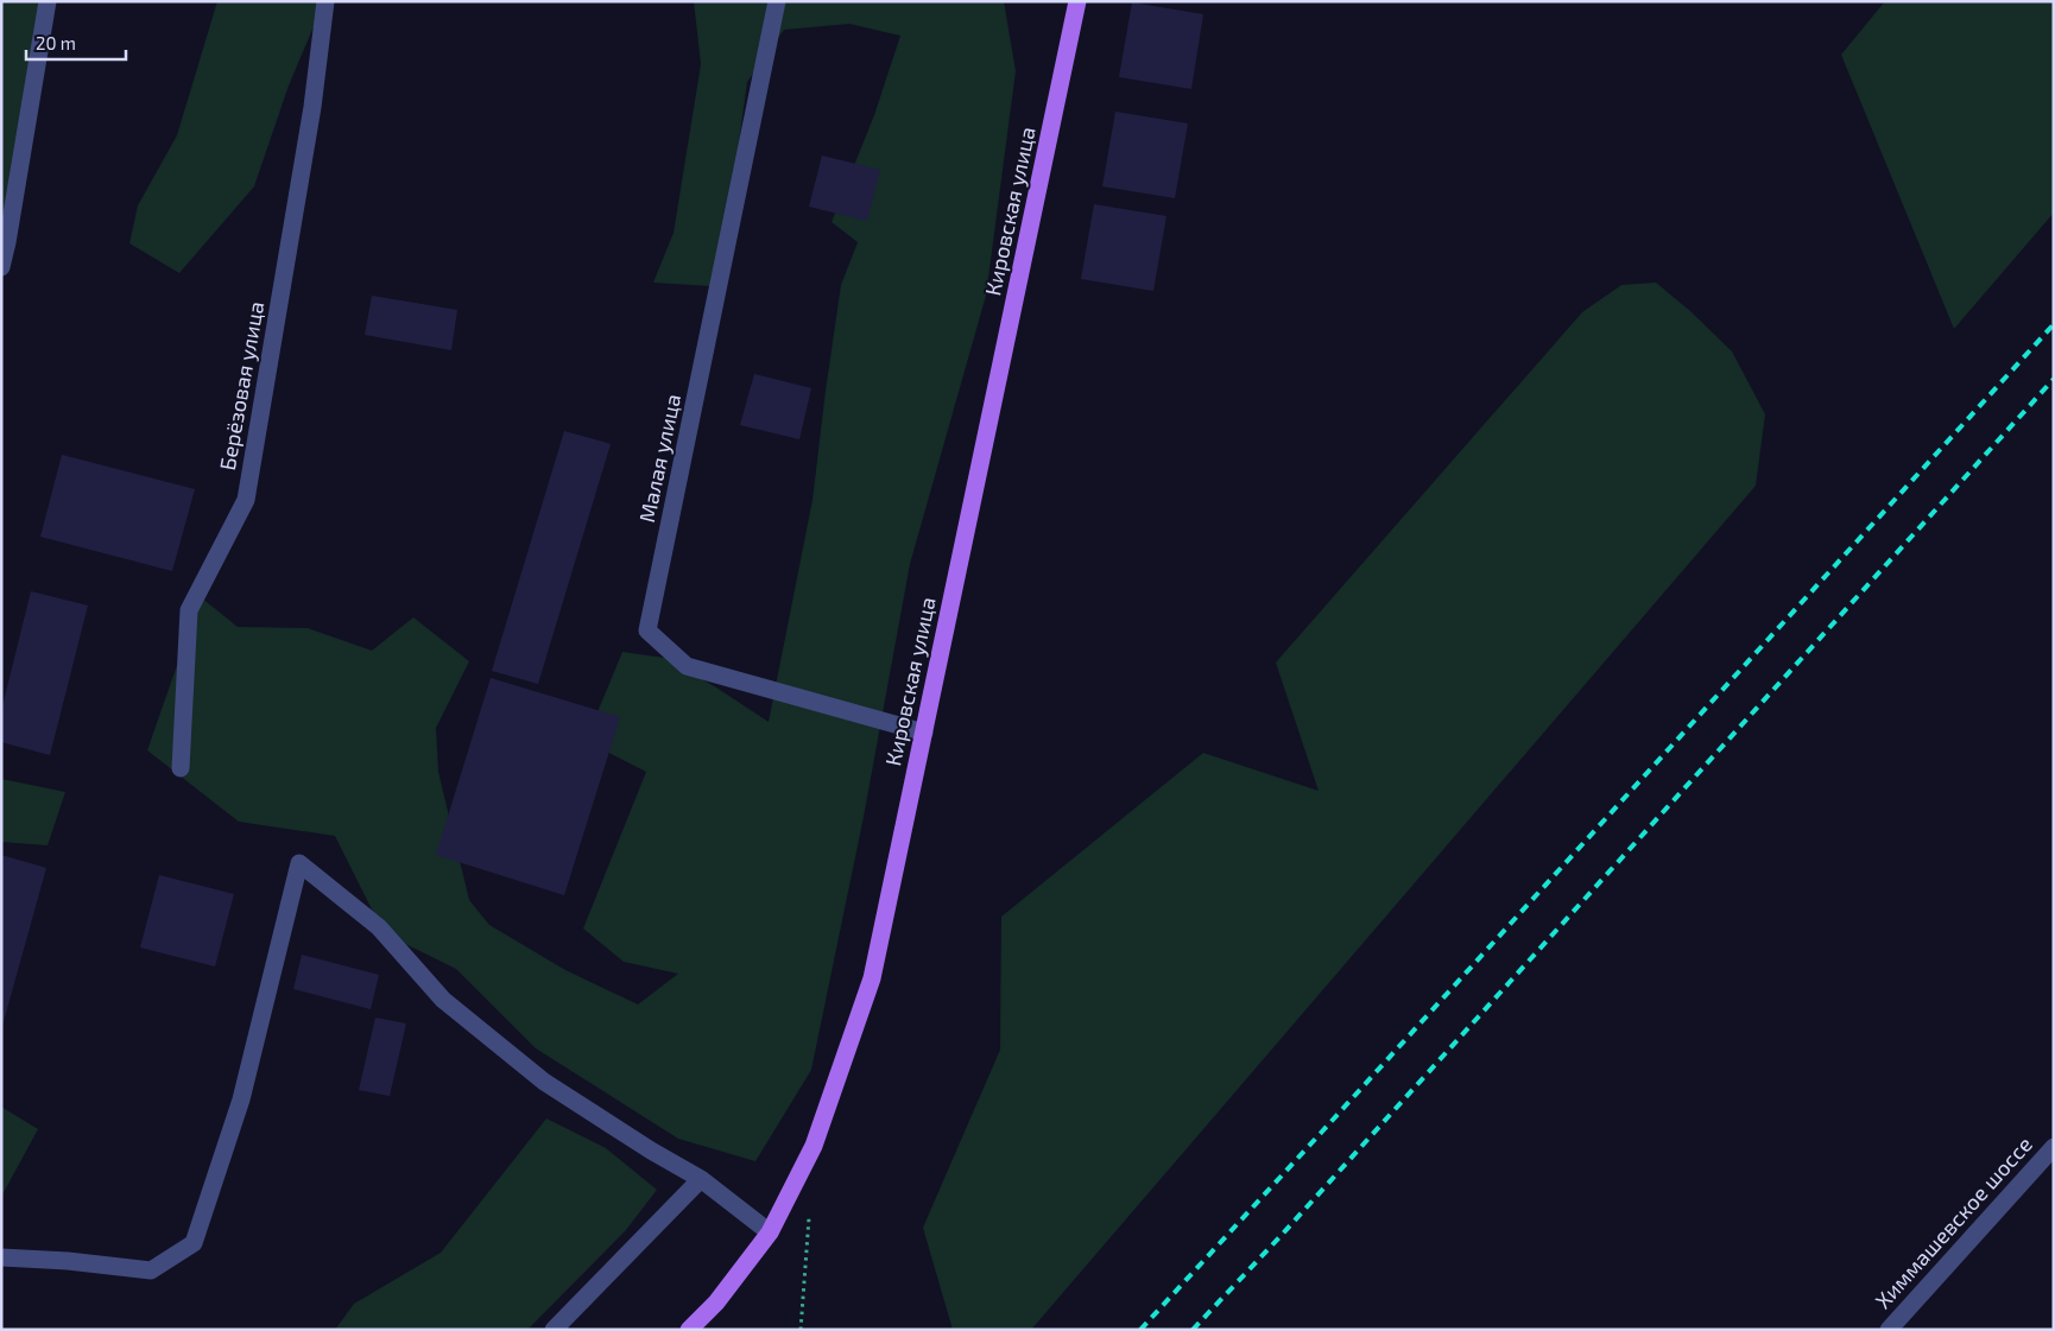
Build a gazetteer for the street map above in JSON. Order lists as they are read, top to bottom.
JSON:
{
  "streets": {
    "main road": ["Кировская улица"],
    "street": ["Берёзовая улица", "Малая улица", "Химмашевское шоссе"]
  },
  "crossings": [
    ["Кировская улица", "Малая улица"]
  ],
  "scale_bar": "20 m"
}
